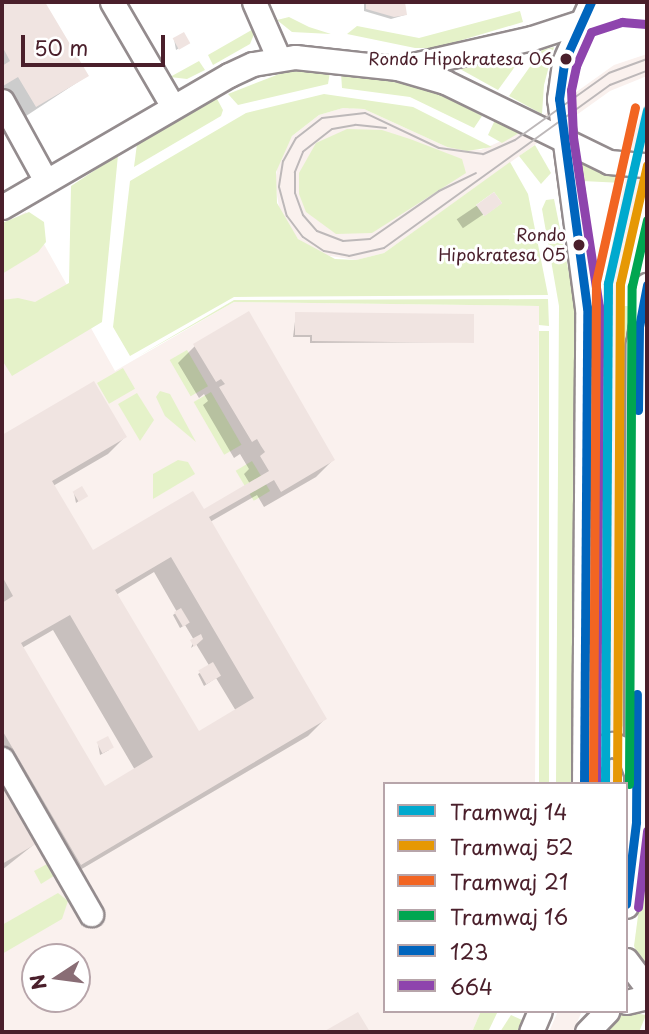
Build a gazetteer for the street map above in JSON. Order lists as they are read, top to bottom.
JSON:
{
  "places": ["Rondo Hipokratesa 06", "Rondo Hipokratesa 05"],
  "lines": [
    "transit line 123",
    "transit line 664",
    "tram line 21",
    "tram line 14",
    "tram line 52",
    "tram line 16"
  ],
  "legend": [
    "Tramwaj 14",
    "Tramwaj 52",
    "Tramwaj 21",
    "Tramwaj 16",
    "123",
    "664"
  ],
  "scale_bar": "50 m",
  "north": "left"
}
